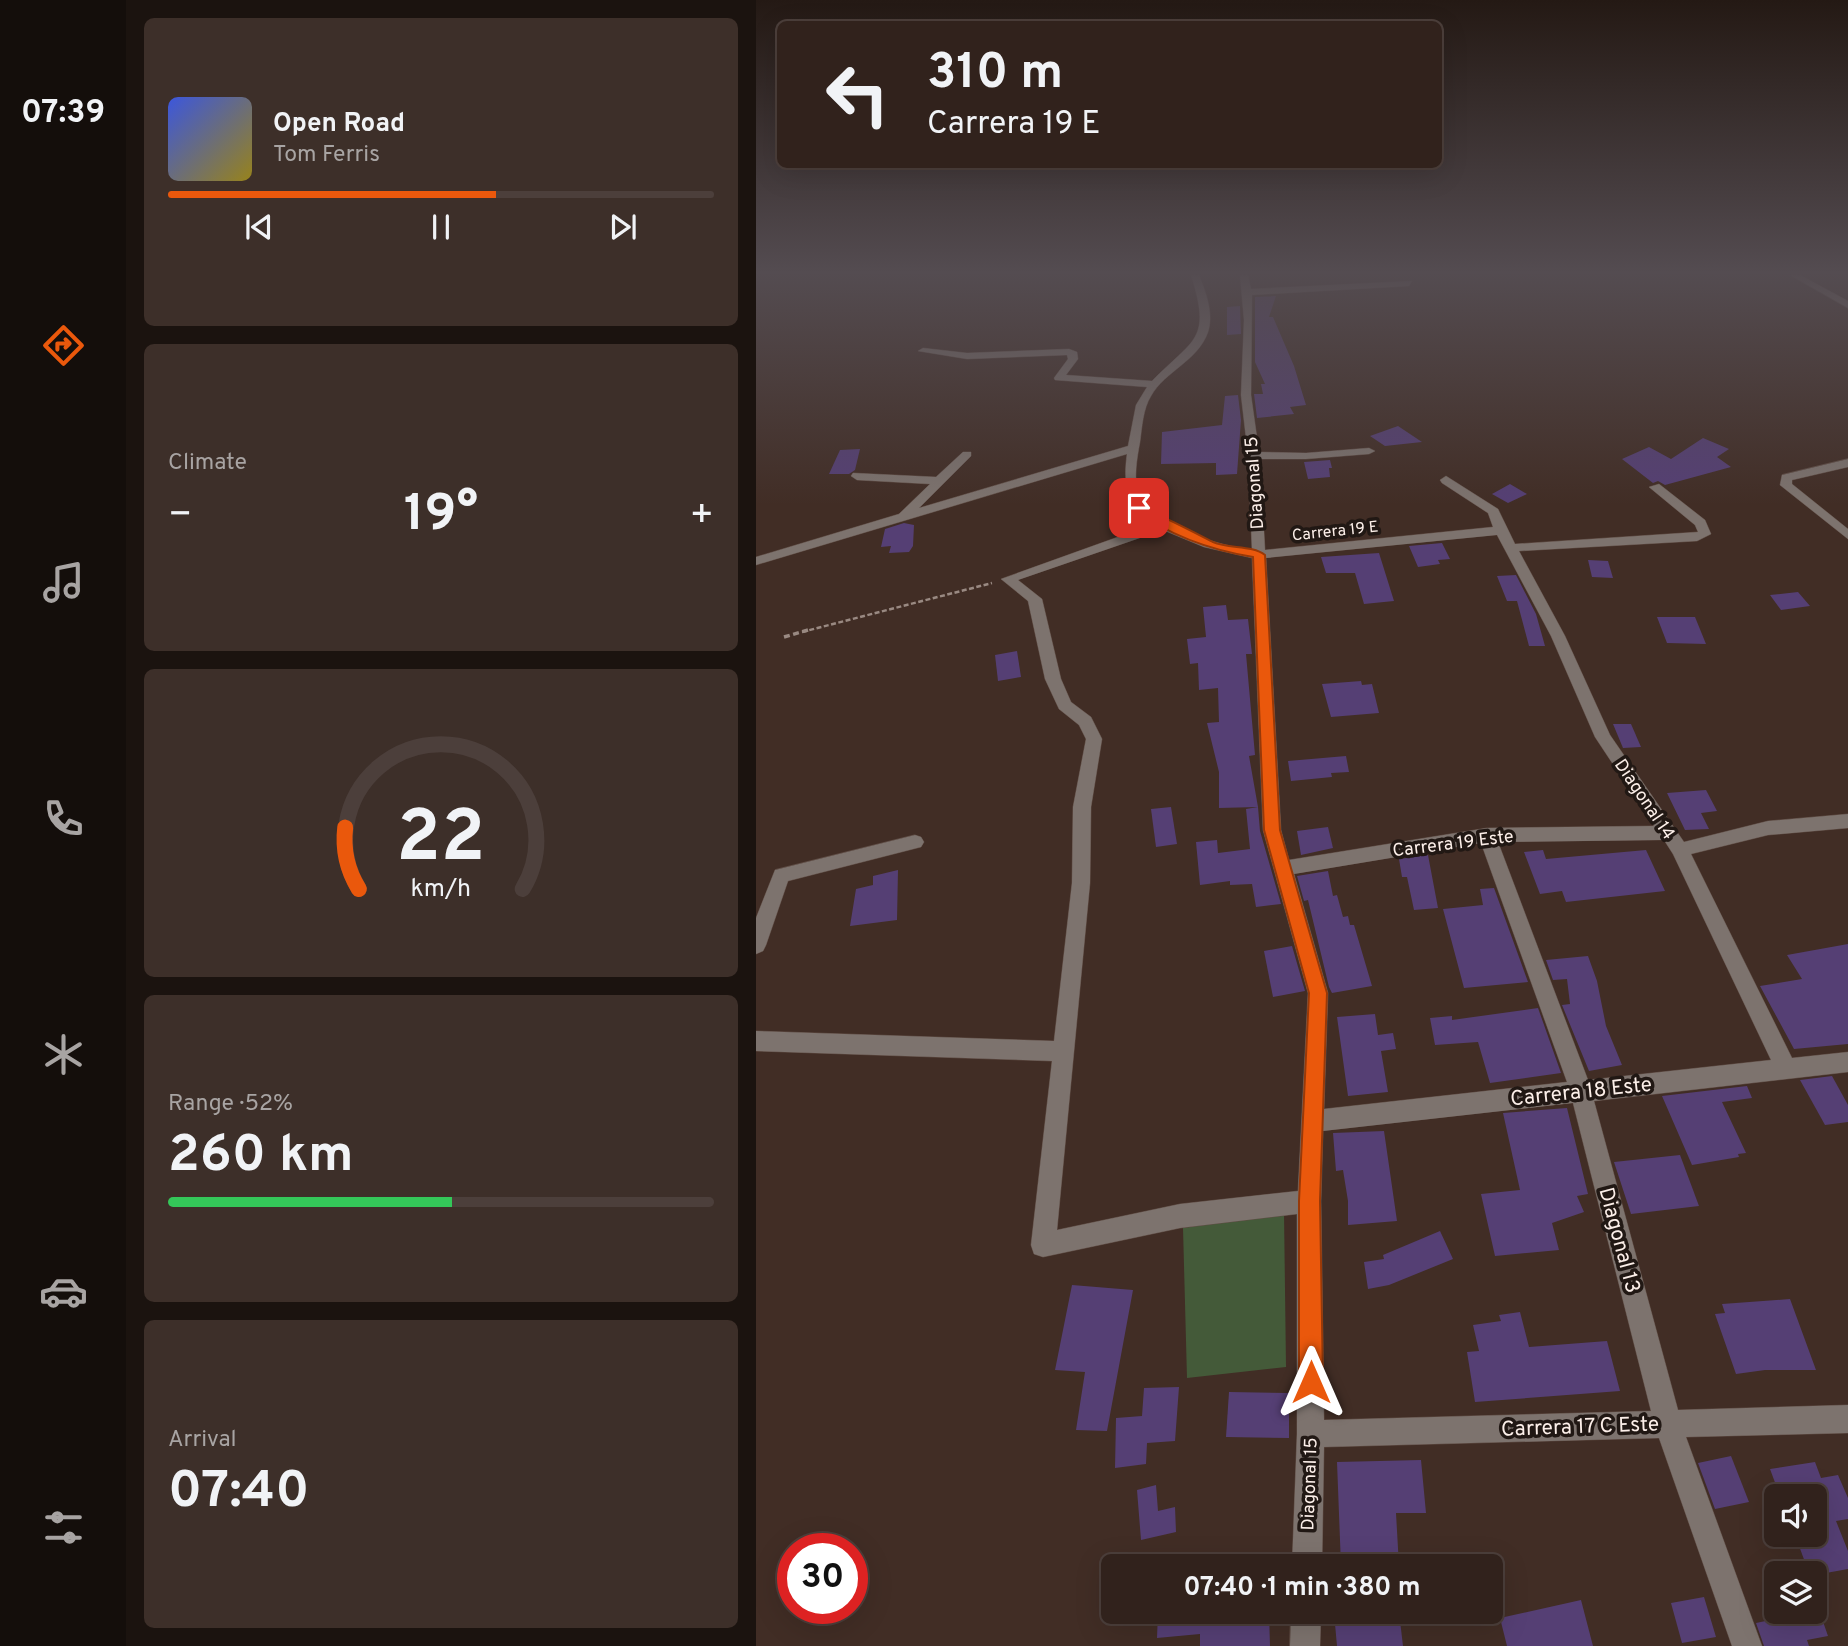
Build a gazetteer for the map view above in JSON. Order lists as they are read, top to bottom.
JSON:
{
  "streets": {
    "street": [
      "Diagonal 15",
      "Carrera 19 E",
      "Diagonal 14",
      "Carrera 19 Este",
      "Carrera 18 Este",
      "Diagonal 13",
      "Carrera 17 C Este"
    ]
  },
  "crossings": [
    ["Diagonal 15", "Carrera 19 E"],
    ["Diagonal 15", "Carrera 19 Este"],
    ["Diagonal 15", "Carrera 18 Este"],
    ["Diagonal 15", "Carrera 17 C Este"],
    ["Carrera 19 E", "Diagonal 14"],
    ["Diagonal 14", "Carrera 19 Este"],
    ["Diagonal 14", "Carrera 18 Este"],
    ["Carrera 19 Este", "Diagonal 13"],
    ["Carrera 18 Este", "Diagonal 13"],
    ["Diagonal 13", "Carrera 17 C Este"]
  ],
  "page": {
    "tabs": "07:39",
    "turn": ["310 m", "Carrera 19 E"],
    "song": ["Open Road", "Tom Ferris"],
    "tile": [
      "Climate",
      ["Range · 52%", "260 km"],
      ["Arrival", "07:40"]
    ],
    "heat": ["−", "19°", "+"],
    "limit": "30",
    "trip": "07:40 · 1 min · 380 m",
    "gauge": ["22", "km/h"]
  }
}
